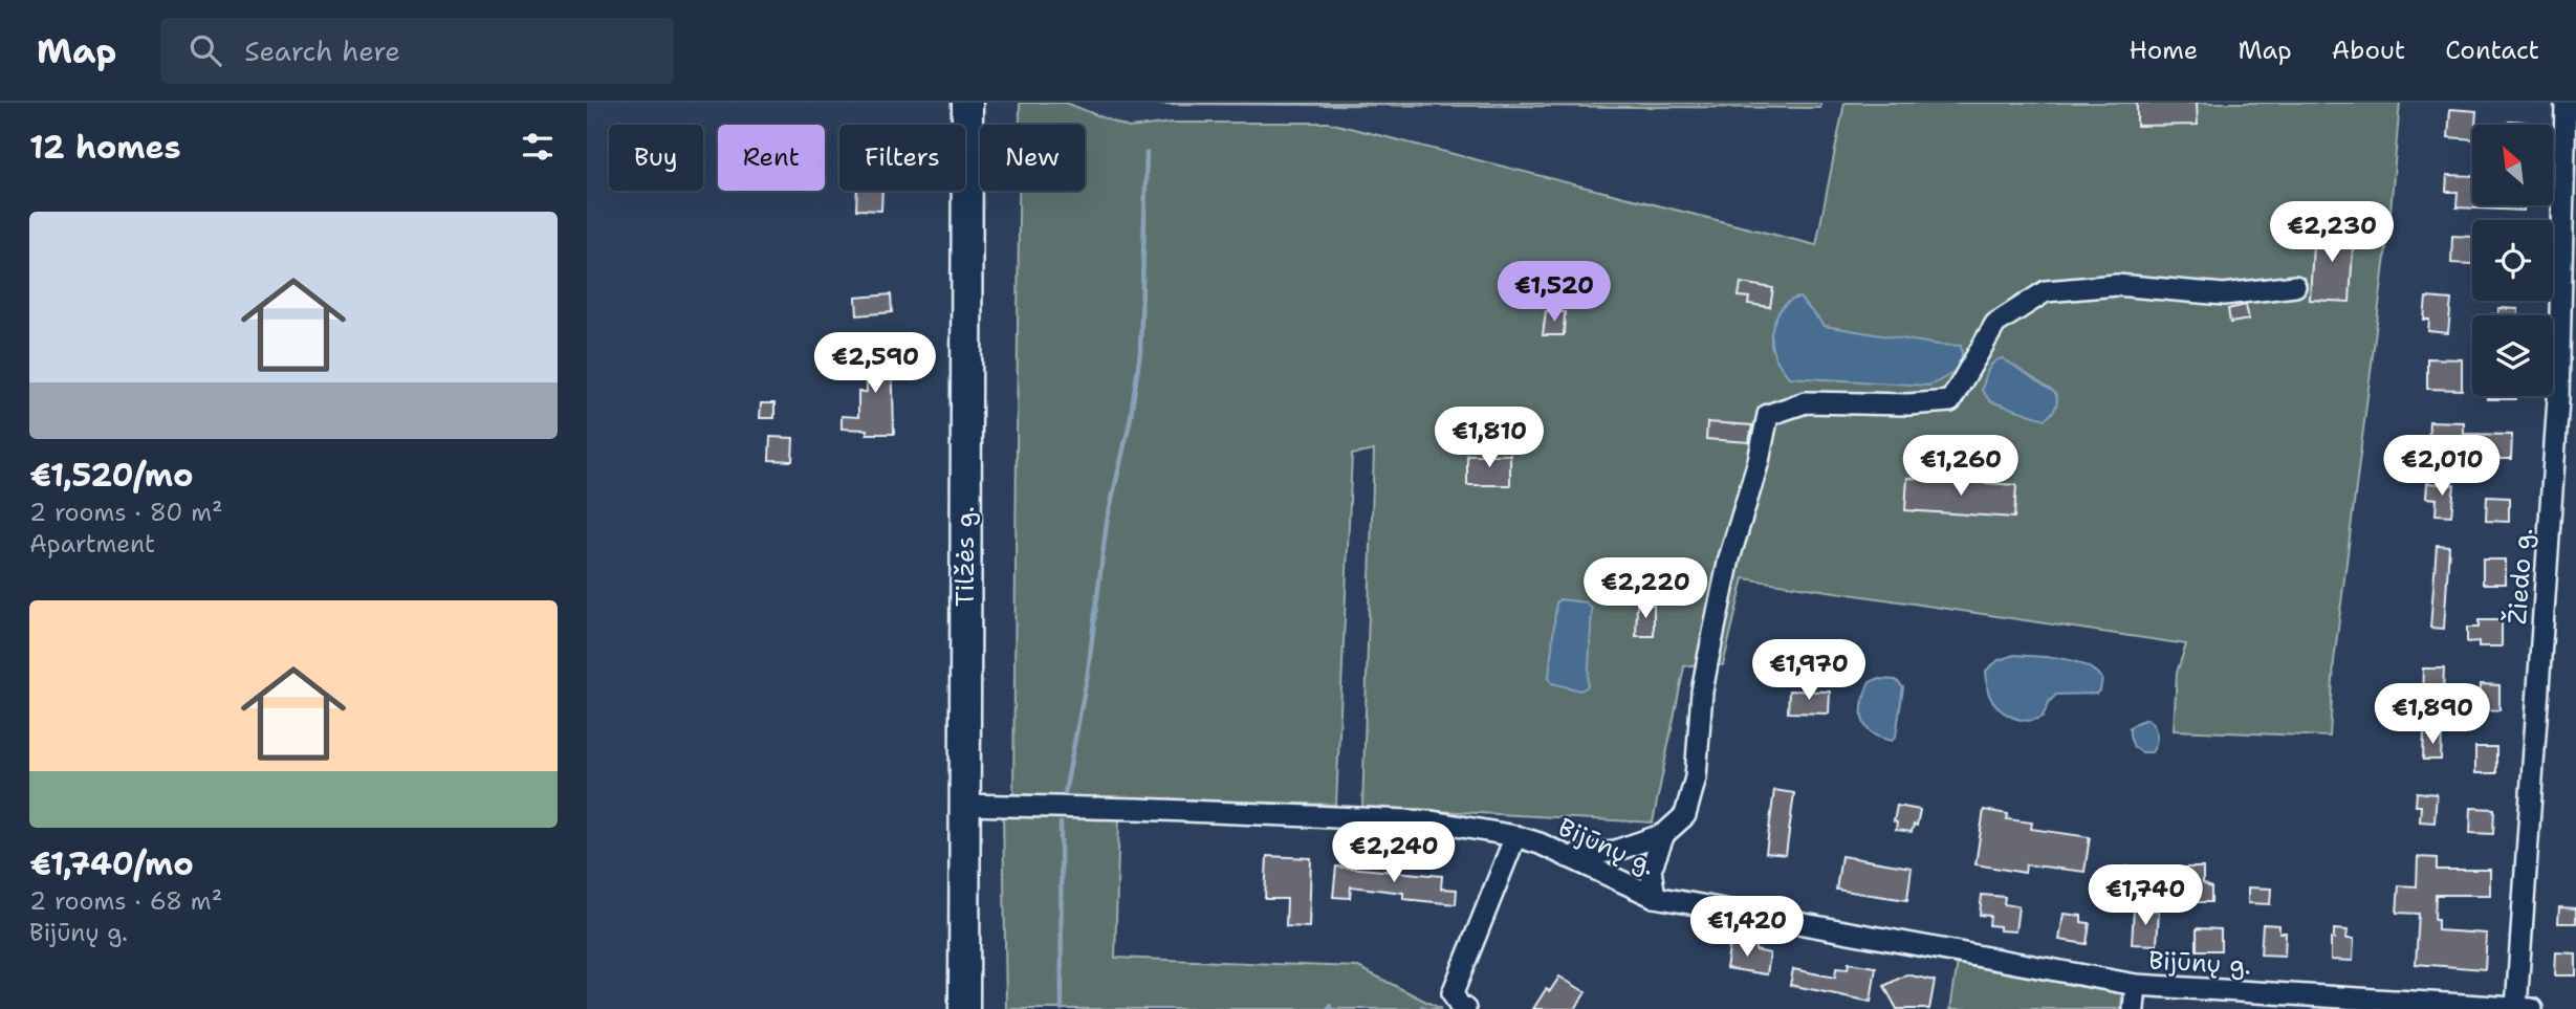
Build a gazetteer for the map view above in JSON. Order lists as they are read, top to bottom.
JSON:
{
  "streets": {
    "highway": ["Tilžės g."],
    "street": ["Žiedo g.", "Bijūnų g."]
  },
  "crossings": [
    ["Tilžės g.", "Bijūnų g."],
    ["Žiedo g.", "Bijūnų g."]
  ],
  "north": "top left",
  "page": {
    "header": "Map",
    "search": "Search here",
    "nav": [
      "Home",
      "Map",
      "About",
      "Contact"
    ],
    "heading": "12 homes",
    "chip": [
      "Buy",
      "Rent",
      "Filters",
      "New"
    ],
    "list": [
      {
        "name": "€1,520/mo",
        "note": "2 rooms · 80 m² · Apartment"
      },
      {
        "name": "€1,740/mo",
        "note": "2 rooms · 68 m² · Bijūnų g."
      }
    ],
    "price": [
      "€2,230",
      "€1,520",
      "€2,590",
      "€1,810",
      "€1,260",
      "€2,010",
      "€2,220",
      "€1,970",
      "€1,890",
      "€2,240",
      "€1,740",
      "€1,420"
    ]
  }
}
